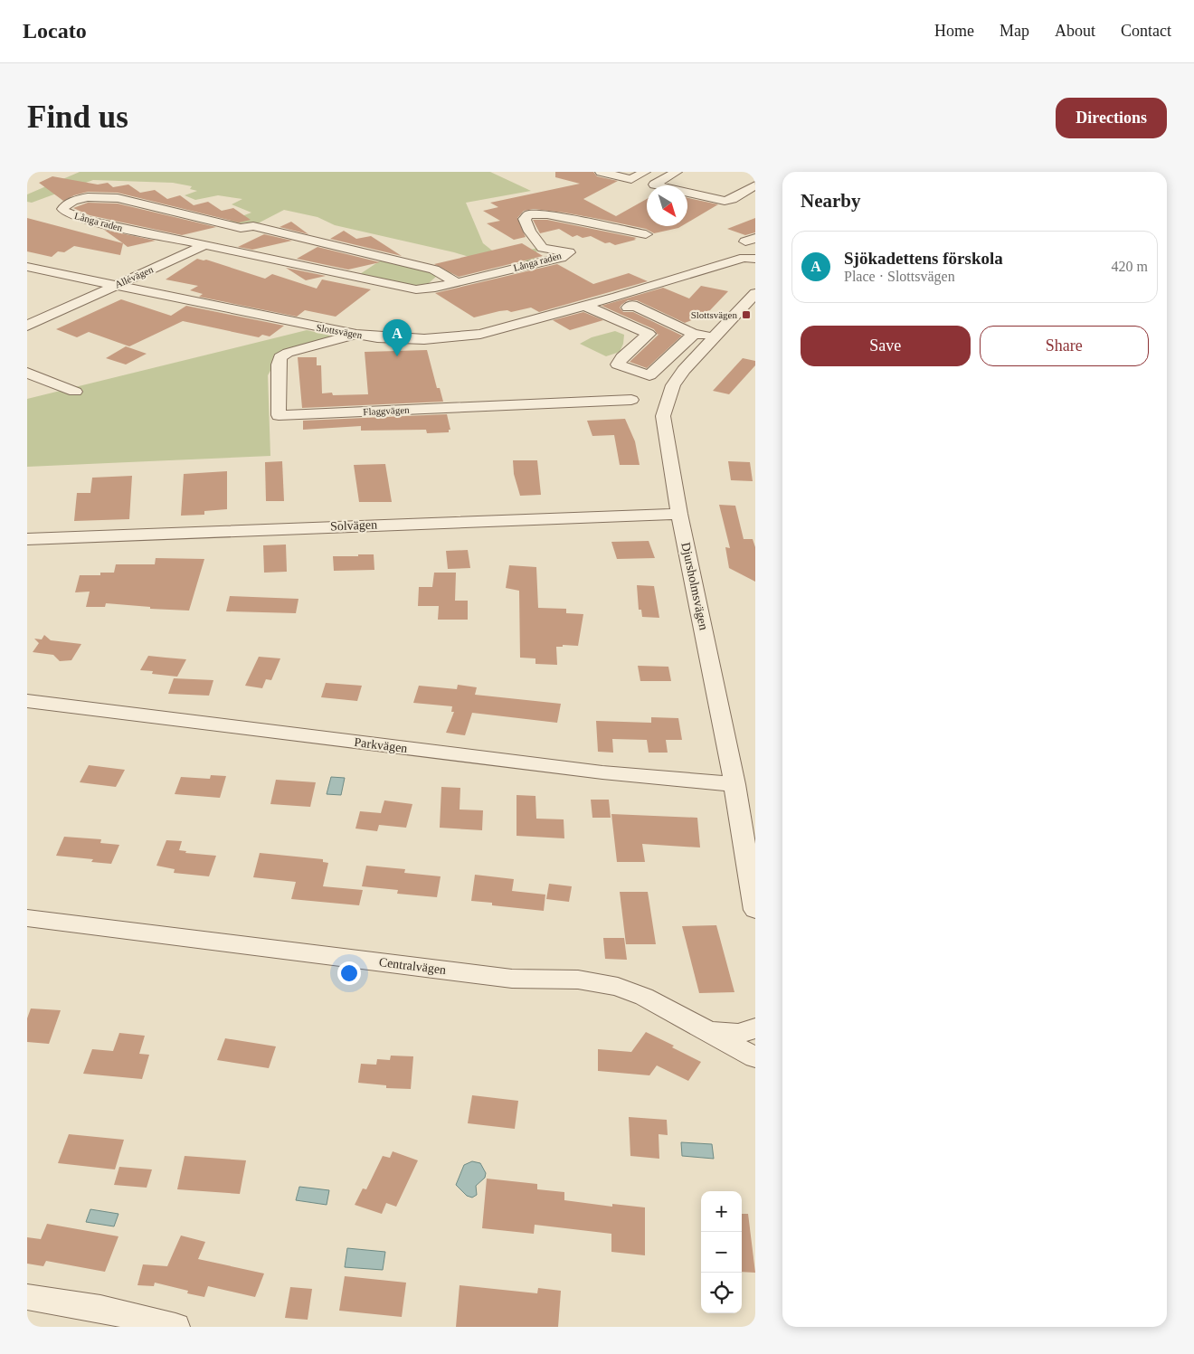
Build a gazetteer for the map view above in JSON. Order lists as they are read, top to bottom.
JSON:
{
  "streets": {
    "street": [
      "Långa raden",
      "Allévägen",
      "Slottsvägen",
      "Flaggvägen",
      "Solvägen",
      "Djursholmsvägen",
      "Parkvägen",
      "Centralvägen"
    ]
  },
  "crossings": [
    ["Långa raden", "Allévägen"],
    ["Allévägen", "Slottsvägen"],
    ["Slottsvägen", "Flaggvägen"],
    ["Solvägen", "Djursholmsvägen"],
    ["Djursholmsvägen", "Parkvägen"]
  ],
  "places": {
    "transit": ["Slottsvägen"]
  },
  "north": "bottom right",
  "page": {
    "header": "Locato",
    "nav": [
      "Home",
      "Map",
      "About",
      "Contact"
    ],
    "buttons": [
      "Directions",
      ["Save", "Share"]
    ],
    "title": "Find us",
    "heading": "Nearby",
    "list": [
      {
        "mark": "A",
        "name": "Sjökadettens förskola",
        "note": "Place · Slottsvägen",
        "value": "420 m"
      }
    ],
    "pins": "A",
    "map_buttons": ["+", "−"]
  }
}
